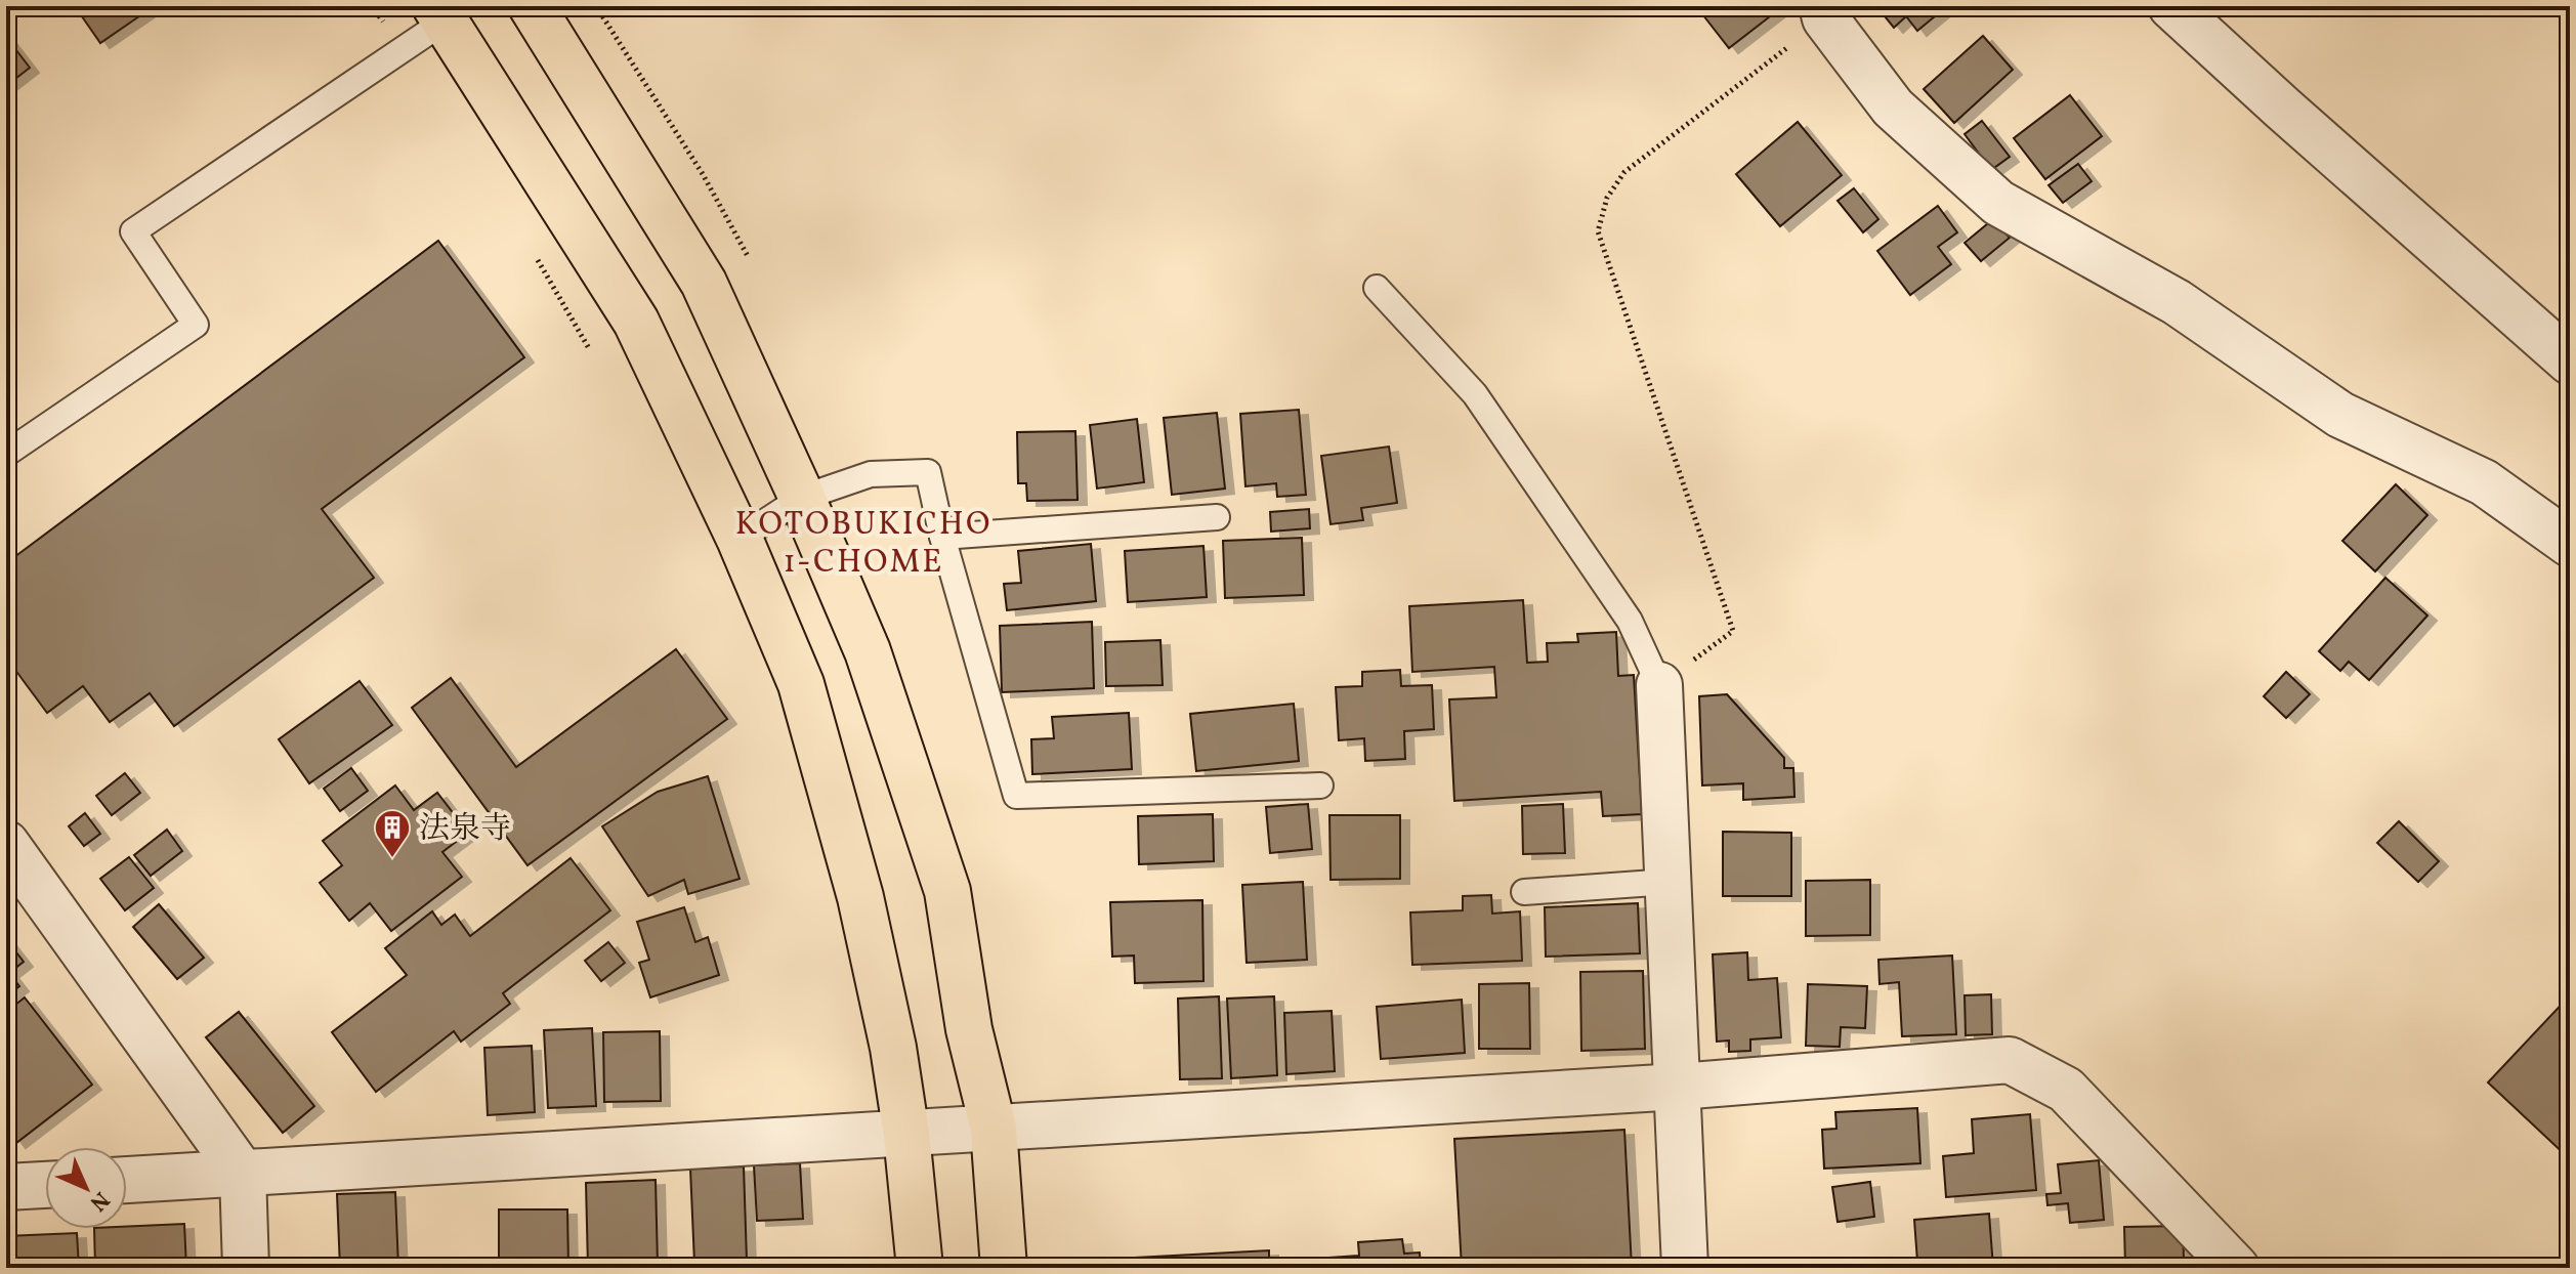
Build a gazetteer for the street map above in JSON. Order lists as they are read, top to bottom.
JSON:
{
  "districts": ["KOTOBUKICHO 1-CHOME"],
  "places": {
    "building": ["法泉寺"]
  },
  "north": "bottom right"
}
